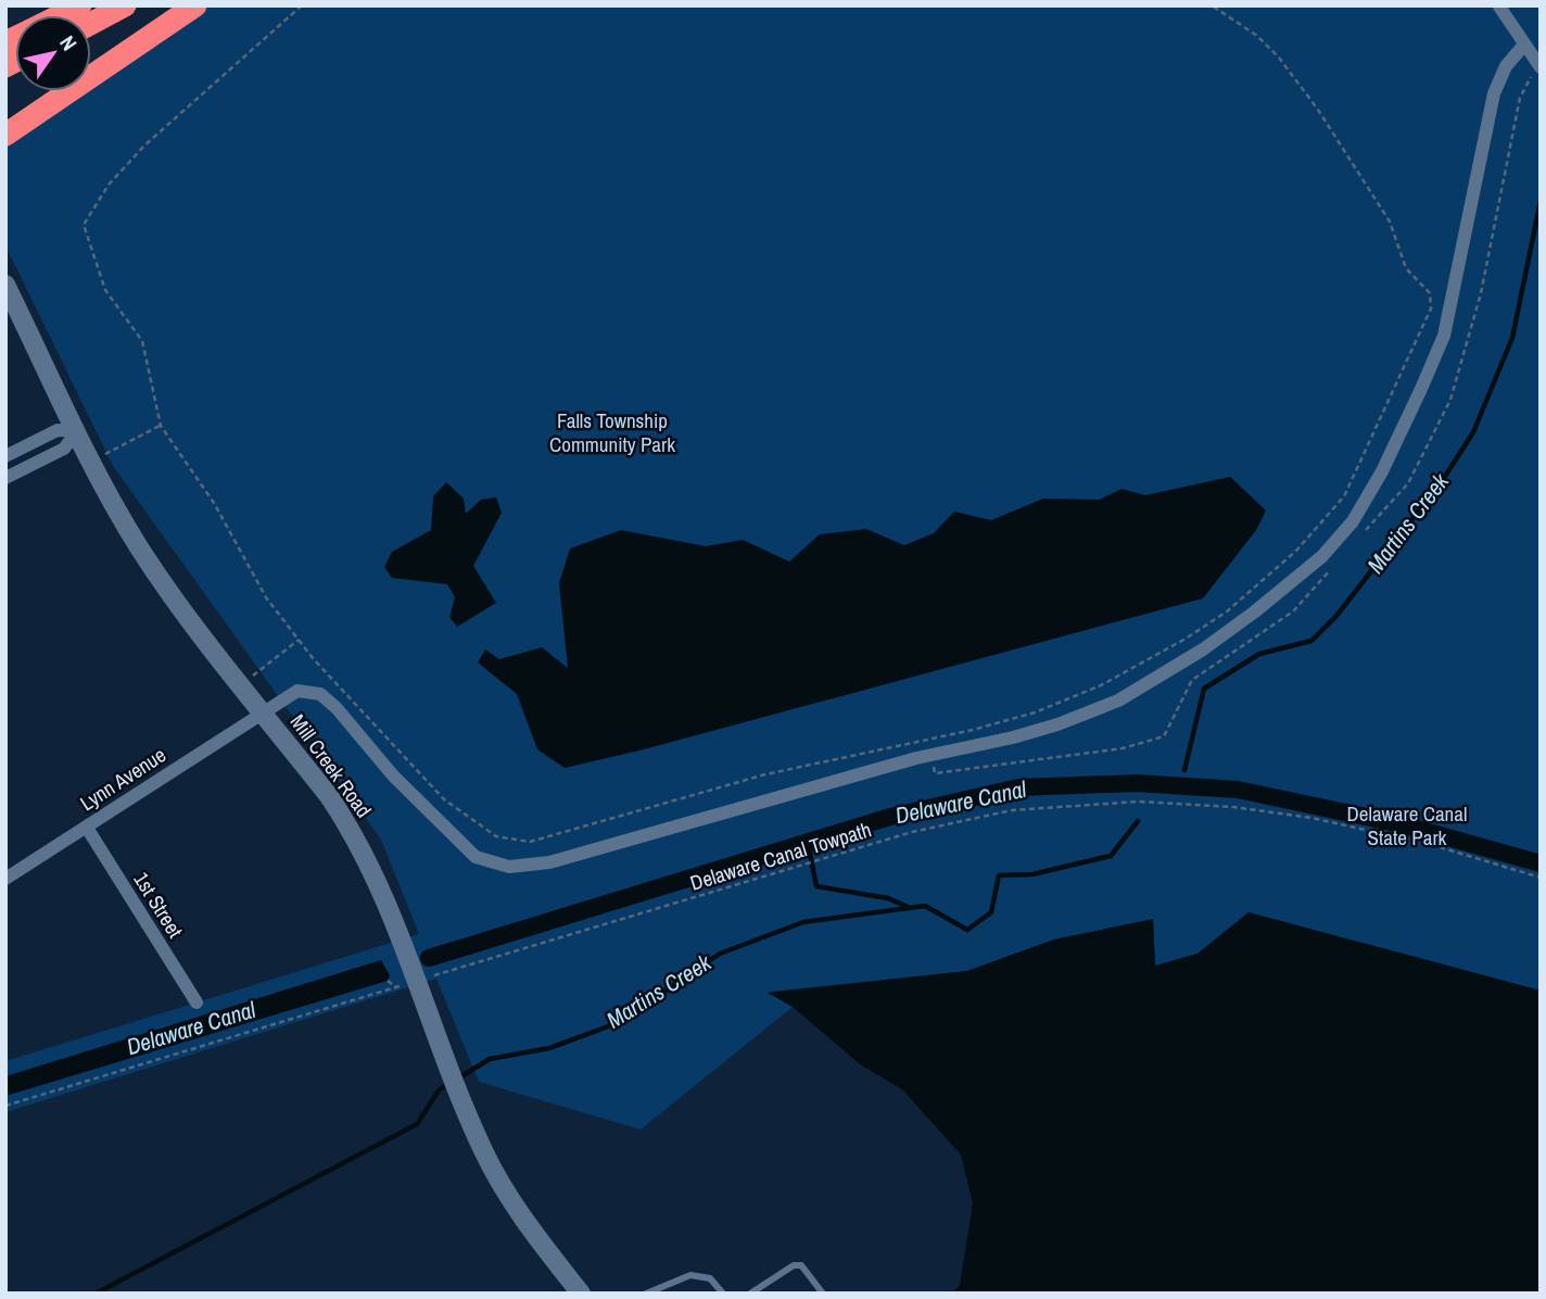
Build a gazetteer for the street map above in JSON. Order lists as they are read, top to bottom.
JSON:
{
  "streets": {
    "main road": ["Mill Creek Road"],
    "street": ["Lynn Avenue", "1st Street"],
    "path": ["Delaware Canal Towpath"]
  },
  "crossings": [
    ["Mill Creek Road", "Lynn Avenue"],
    ["Lynn Avenue", "1st Street"]
  ],
  "water": ["Martins Creek", "Delaware Canal"],
  "parks": ["Falls Township Community Park", "Delaware Canal State Park"],
  "north": "top right"
}
